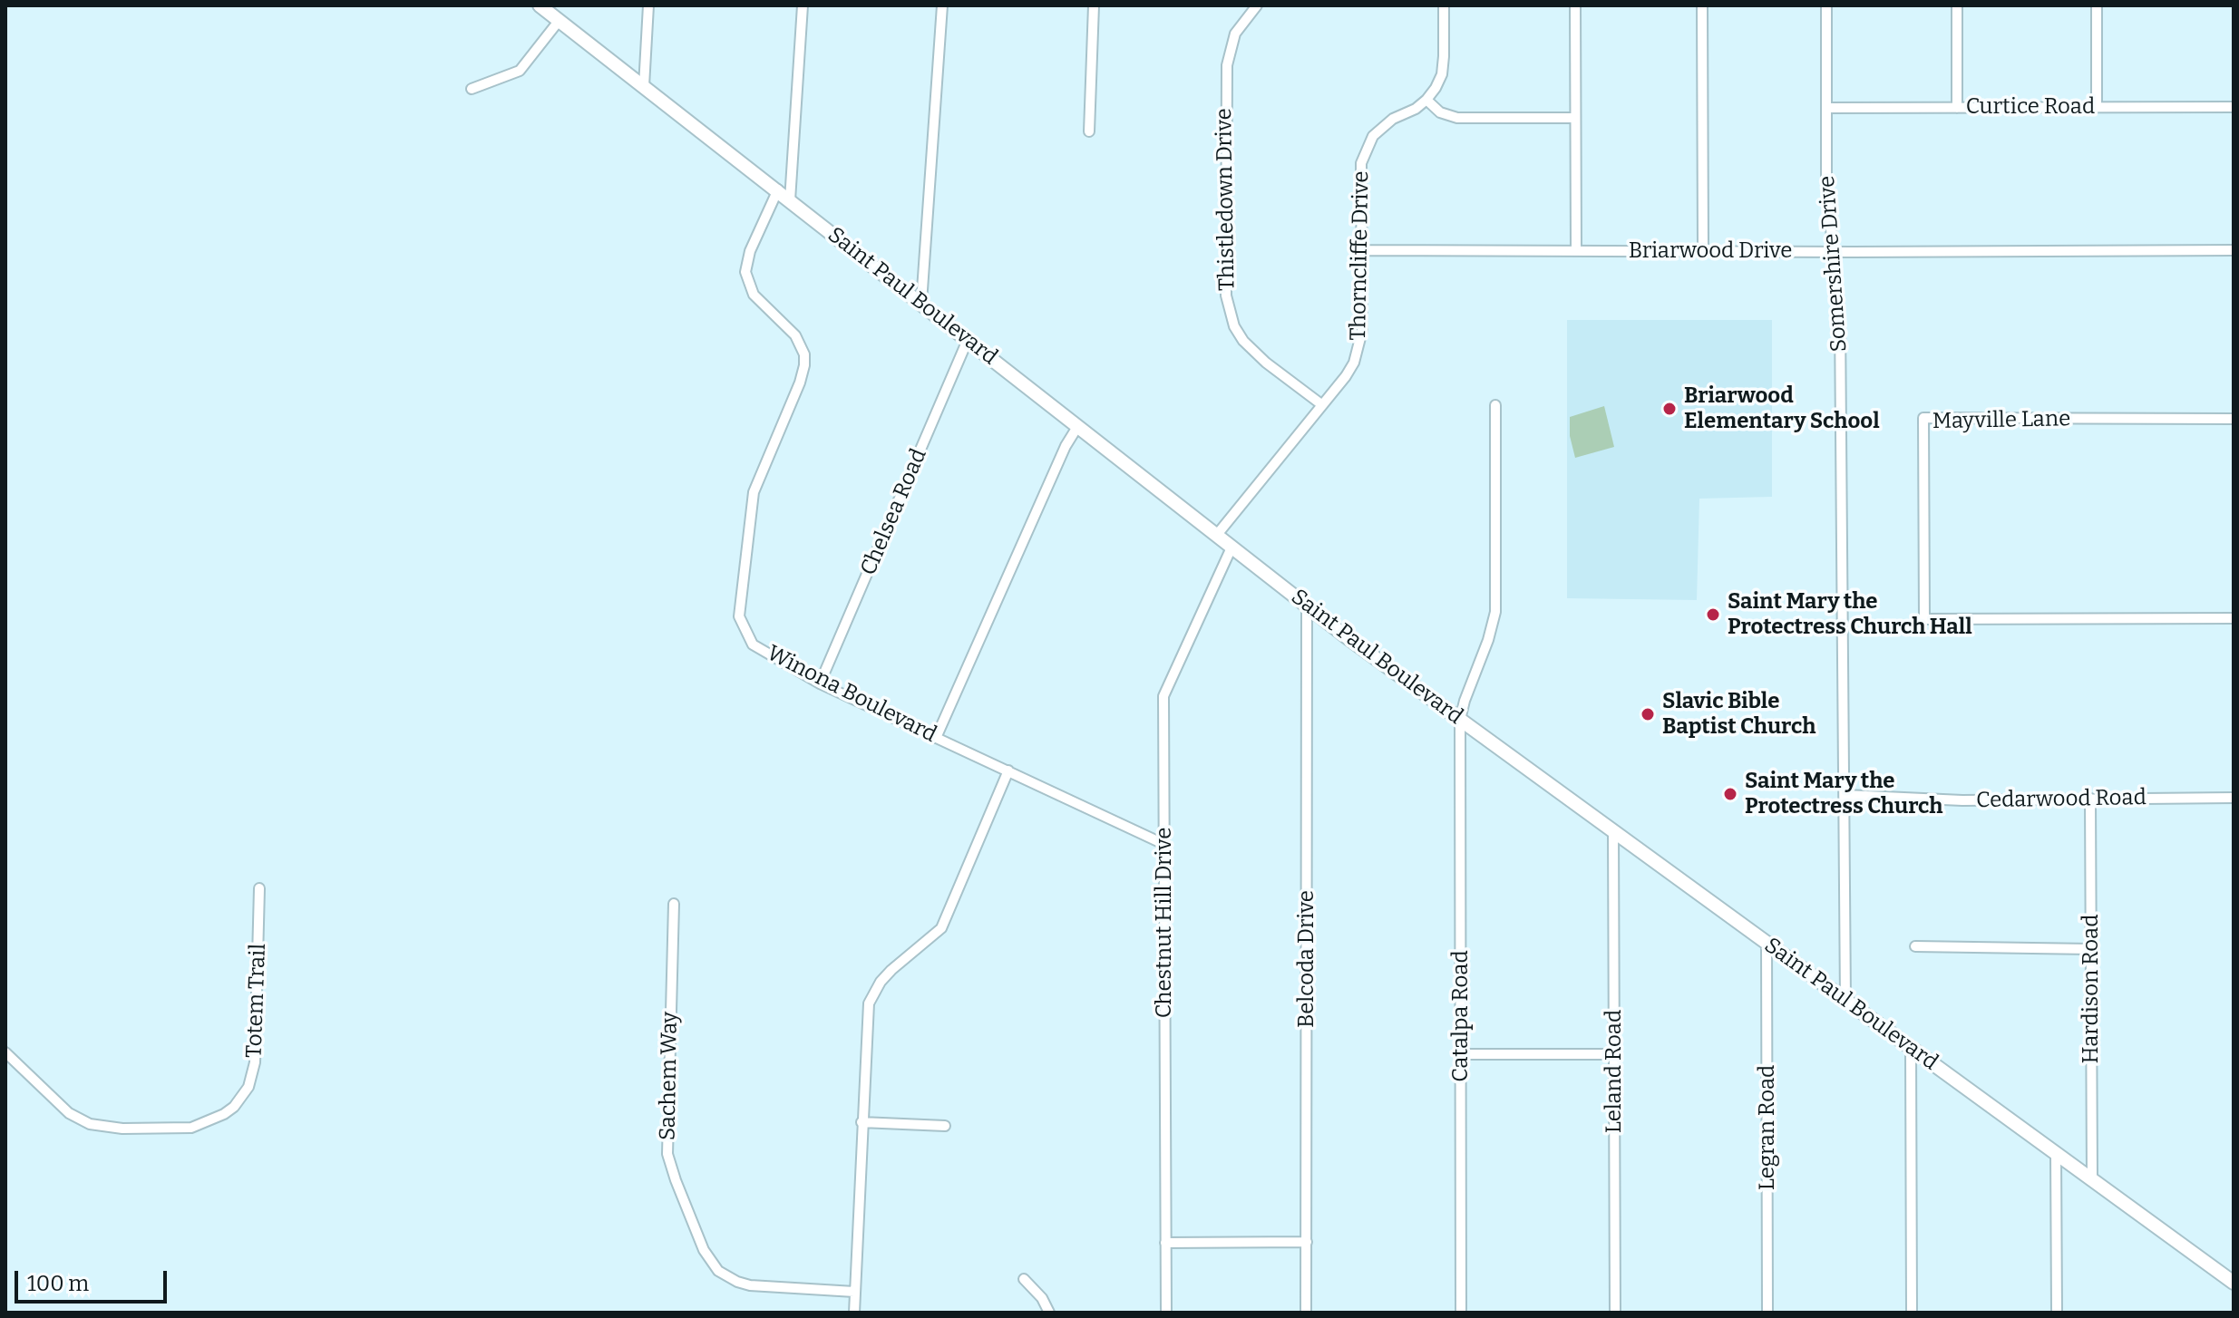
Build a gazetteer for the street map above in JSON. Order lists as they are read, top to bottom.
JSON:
{
  "streets": {
    "main road": ["Saint Paul Boulevard"],
    "street": [
      "Curtice Road",
      "Thistledown Drive",
      "Briarwood Drive",
      "Thorncliffe Drive",
      "Somershire Drive",
      "Mayville Lane",
      "Chelsea Road",
      "Winona Boulevard",
      "Cedarwood Road",
      "Chestnut Hill Drive",
      "Belcoda Drive",
      "Hardison Road",
      "Totem Trail",
      "Catalpa Road",
      "Leland Road",
      "Sachem Way",
      "Legran Road"
    ]
  },
  "crossings": [
    ["Curtice Road", "Somershire Drive"],
    ["Thistledown Drive", "Thorncliffe Drive"],
    ["Briarwood Drive", "Thorncliffe Drive"],
    ["Briarwood Drive", "Somershire Drive"],
    ["Thorncliffe Drive", "Saint Paul Boulevard"],
    ["Somershire Drive", "Saint Paul Boulevard"],
    ["Somershire Drive", "Cedarwood Road"],
    ["Saint Paul Boulevard", "Chelsea Road"],
    ["Saint Paul Boulevard", "Winona Boulevard"],
    ["Saint Paul Boulevard", "Chestnut Hill Drive"],
    ["Saint Paul Boulevard", "Belcoda Drive"],
    ["Saint Paul Boulevard", "Hardison Road"],
    ["Saint Paul Boulevard", "Catalpa Road"],
    ["Saint Paul Boulevard", "Leland Road"],
    ["Saint Paul Boulevard", "Legran Road"],
    ["Chelsea Road", "Winona Boulevard"],
    ["Winona Boulevard", "Chestnut Hill Drive"],
    ["Cedarwood Road", "Hardison Road"]
  ],
  "places": [
    "Briarwood Elementary School",
    "Saint Mary the Protectress Church Hall",
    "Slavic Bible Baptist Church",
    "Saint Mary the Protectress Church"
  ],
  "scale_bar": "100 m"
}
